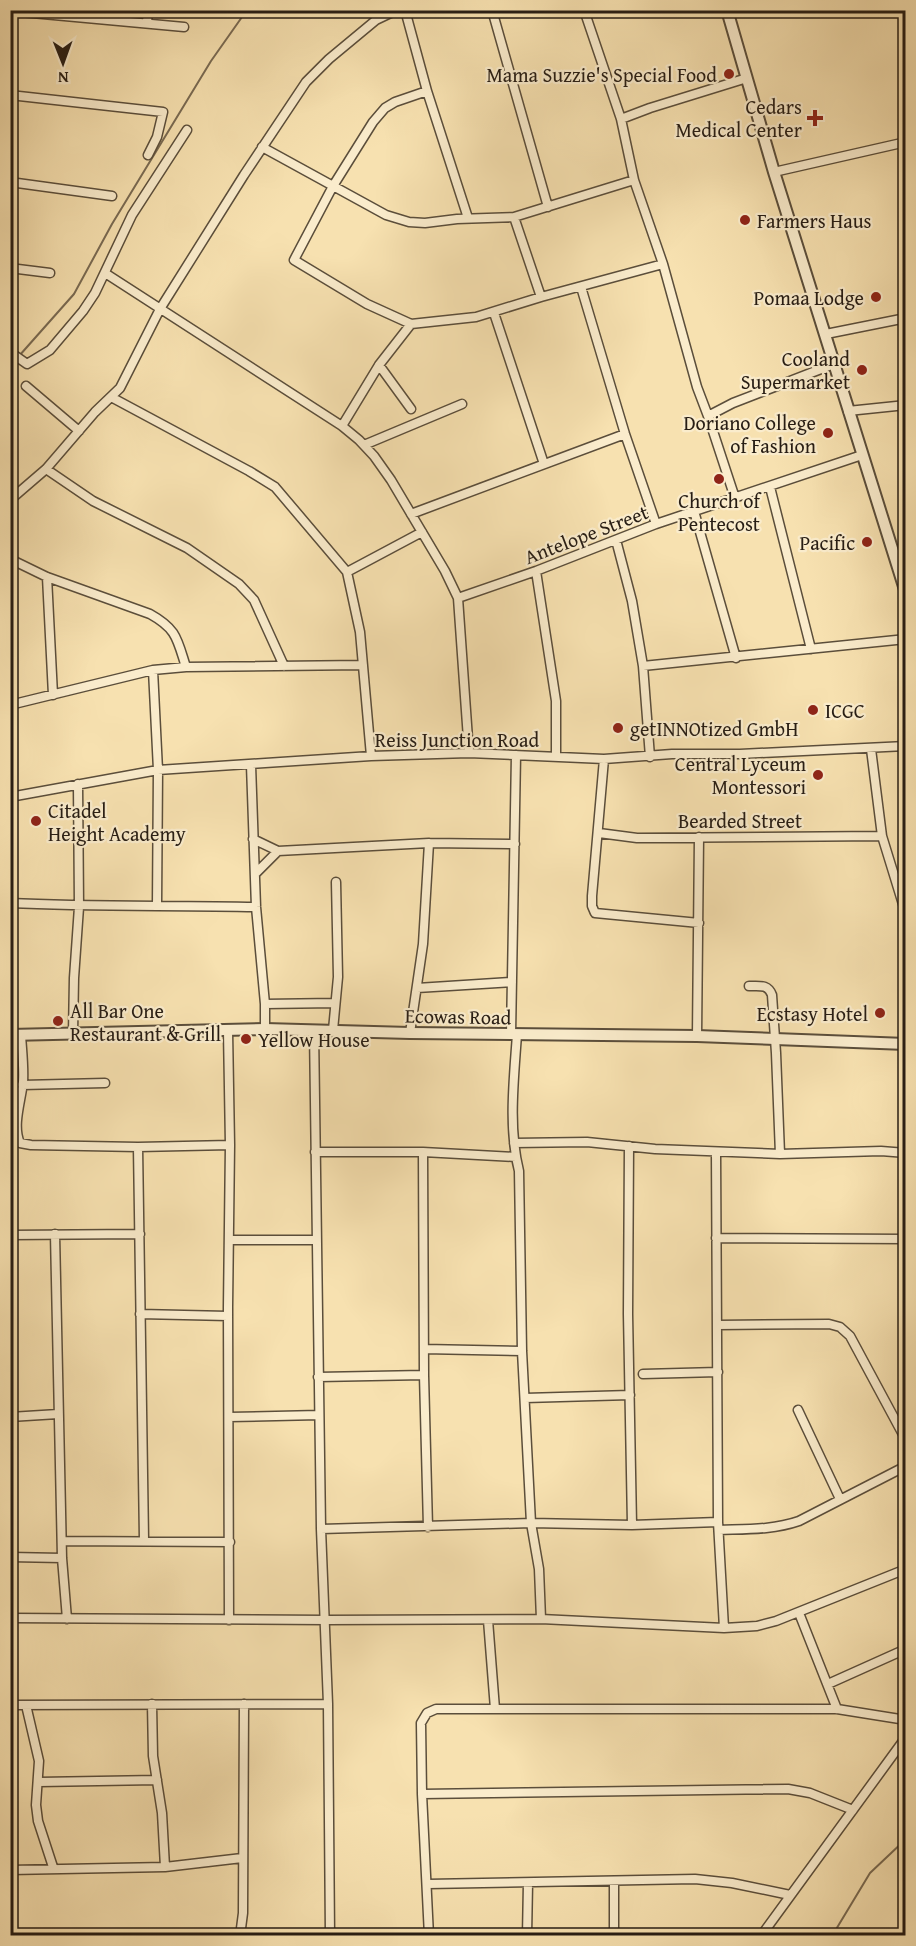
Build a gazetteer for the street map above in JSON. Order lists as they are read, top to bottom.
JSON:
{
  "streets": {
    "street": [
      "Antelope Street",
      "Reiss Junction Road",
      "Bearded Street",
      "Ecowas Road"
    ]
  },
  "places": {
    "other": [
      "Mama Suzzie's Special Food",
      "Farmers Haus",
      "Pomaa Lodge",
      "Cooland Supermarket",
      "Doriano College of Fashion",
      "Church of Pentecost",
      "Pacific",
      "ICGC",
      "getINNOtized GmbH",
      "Central Lyceum Montessori",
      "Citadel Height Academy",
      "Ecstasy Hotel",
      "All Bar One Restaurant & Grill",
      "Yellow House"
    ],
    "health": ["Cedars Medical Center"]
  },
  "north": "bottom"
}
